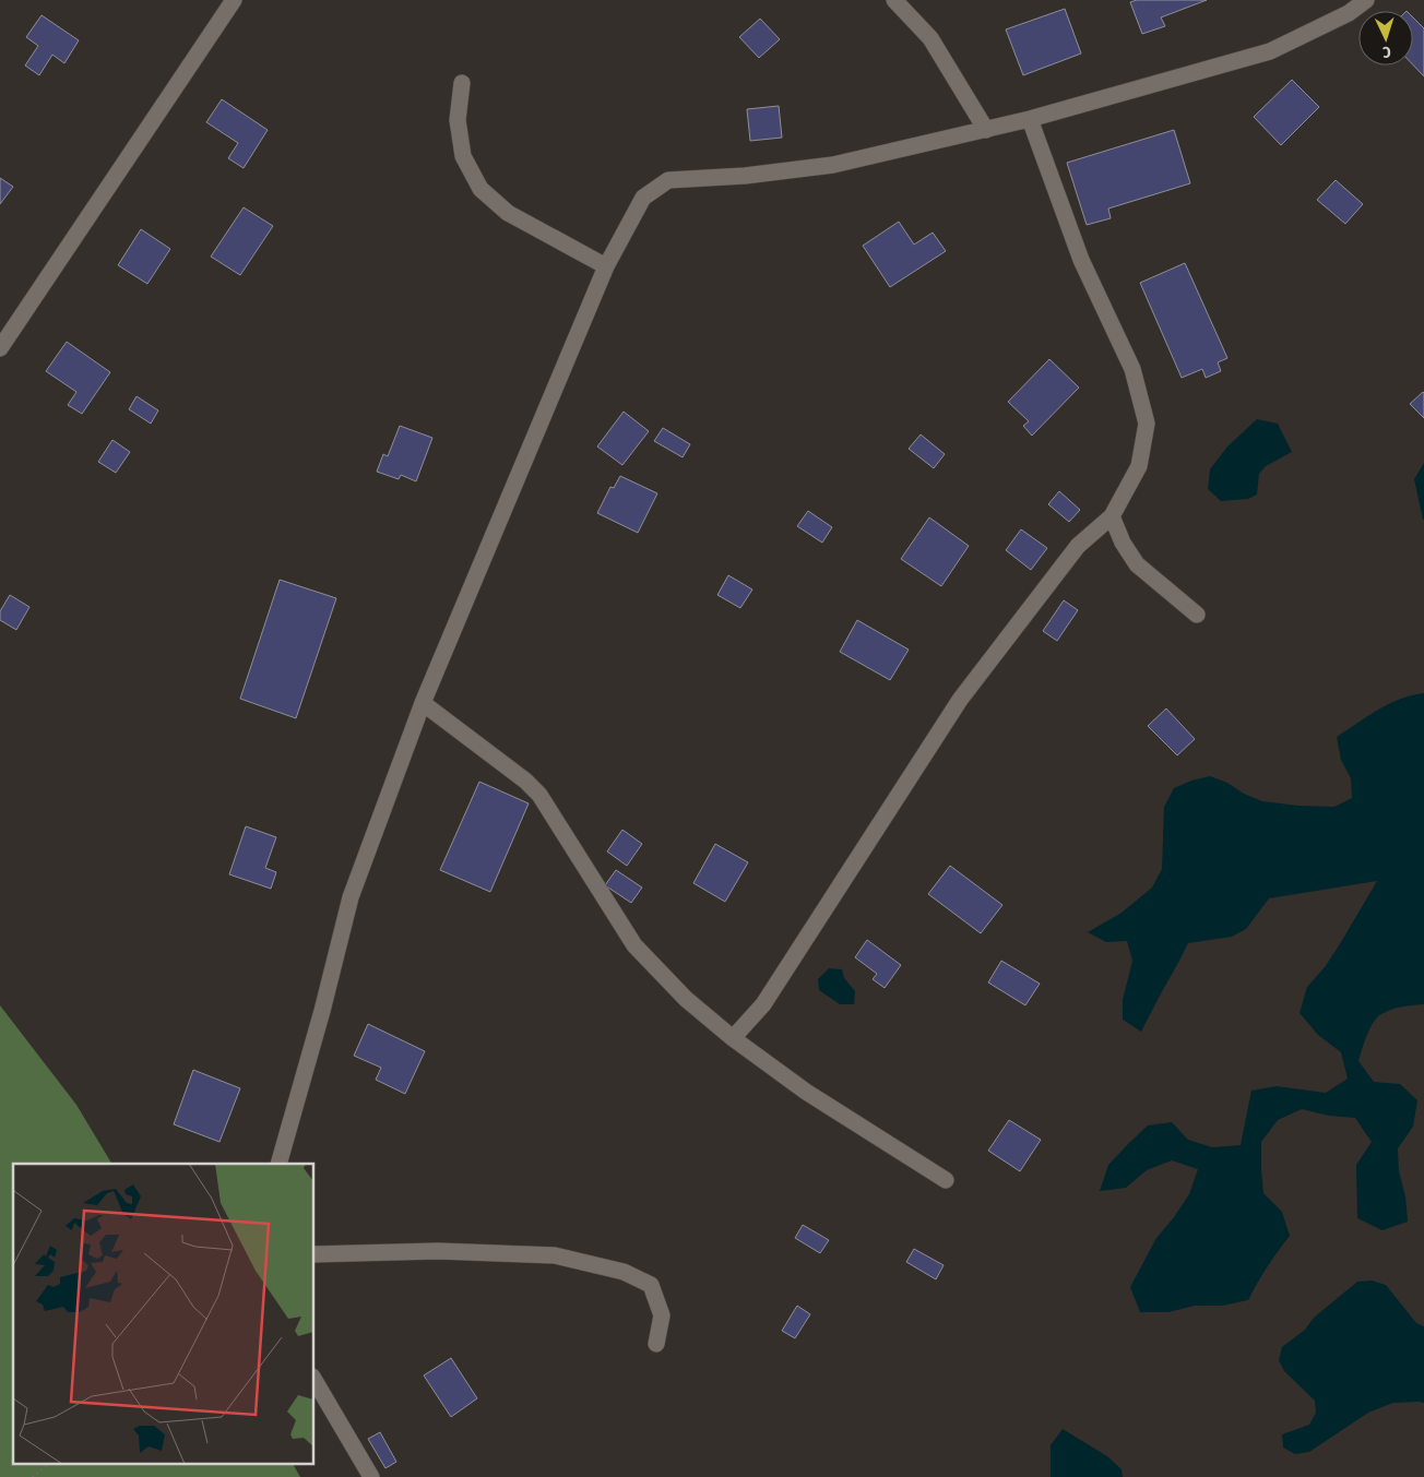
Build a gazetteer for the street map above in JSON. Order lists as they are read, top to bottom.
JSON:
{
  "north": "bottom"
}
